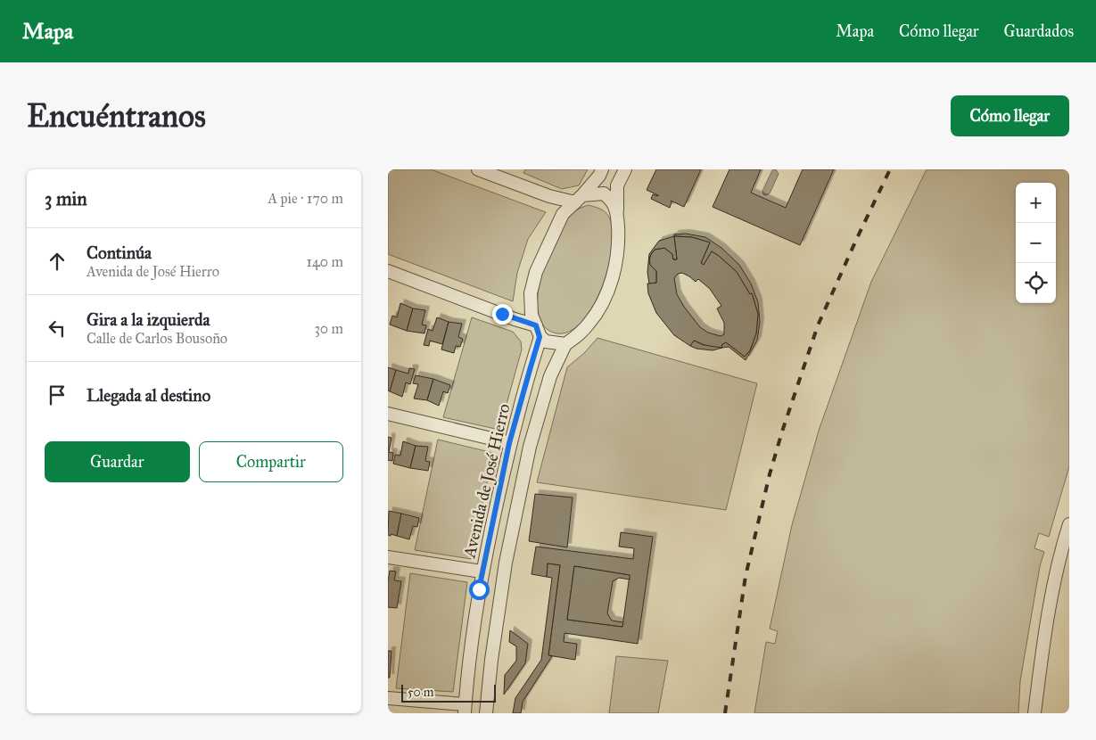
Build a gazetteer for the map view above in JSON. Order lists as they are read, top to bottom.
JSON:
{
  "streets": {
    "street": ["Avenida de José Hierro"]
  },
  "scale_bar": "50 m",
  "page": {
    "header": "Mapa",
    "nav": ["Mapa", "Cómo llegar", "Guardados"],
    "buttons": [
      "Cómo llegar",
      ["Guardar", "Compartir"]
    ],
    "title": "Encuéntranos",
    "heading": ["3 min", "A pie · 170 m"],
    "map_buttons": ["+", "−"],
    "list": [
      ["Continúa", "Avenida de José Hierro", "140 m"],
      ["Gira a la izquierda", "Calle de Carlos Bousoño", "30 m"],
      "Llegada al destino"
    ],
    "scale": "50 m"
  }
}
